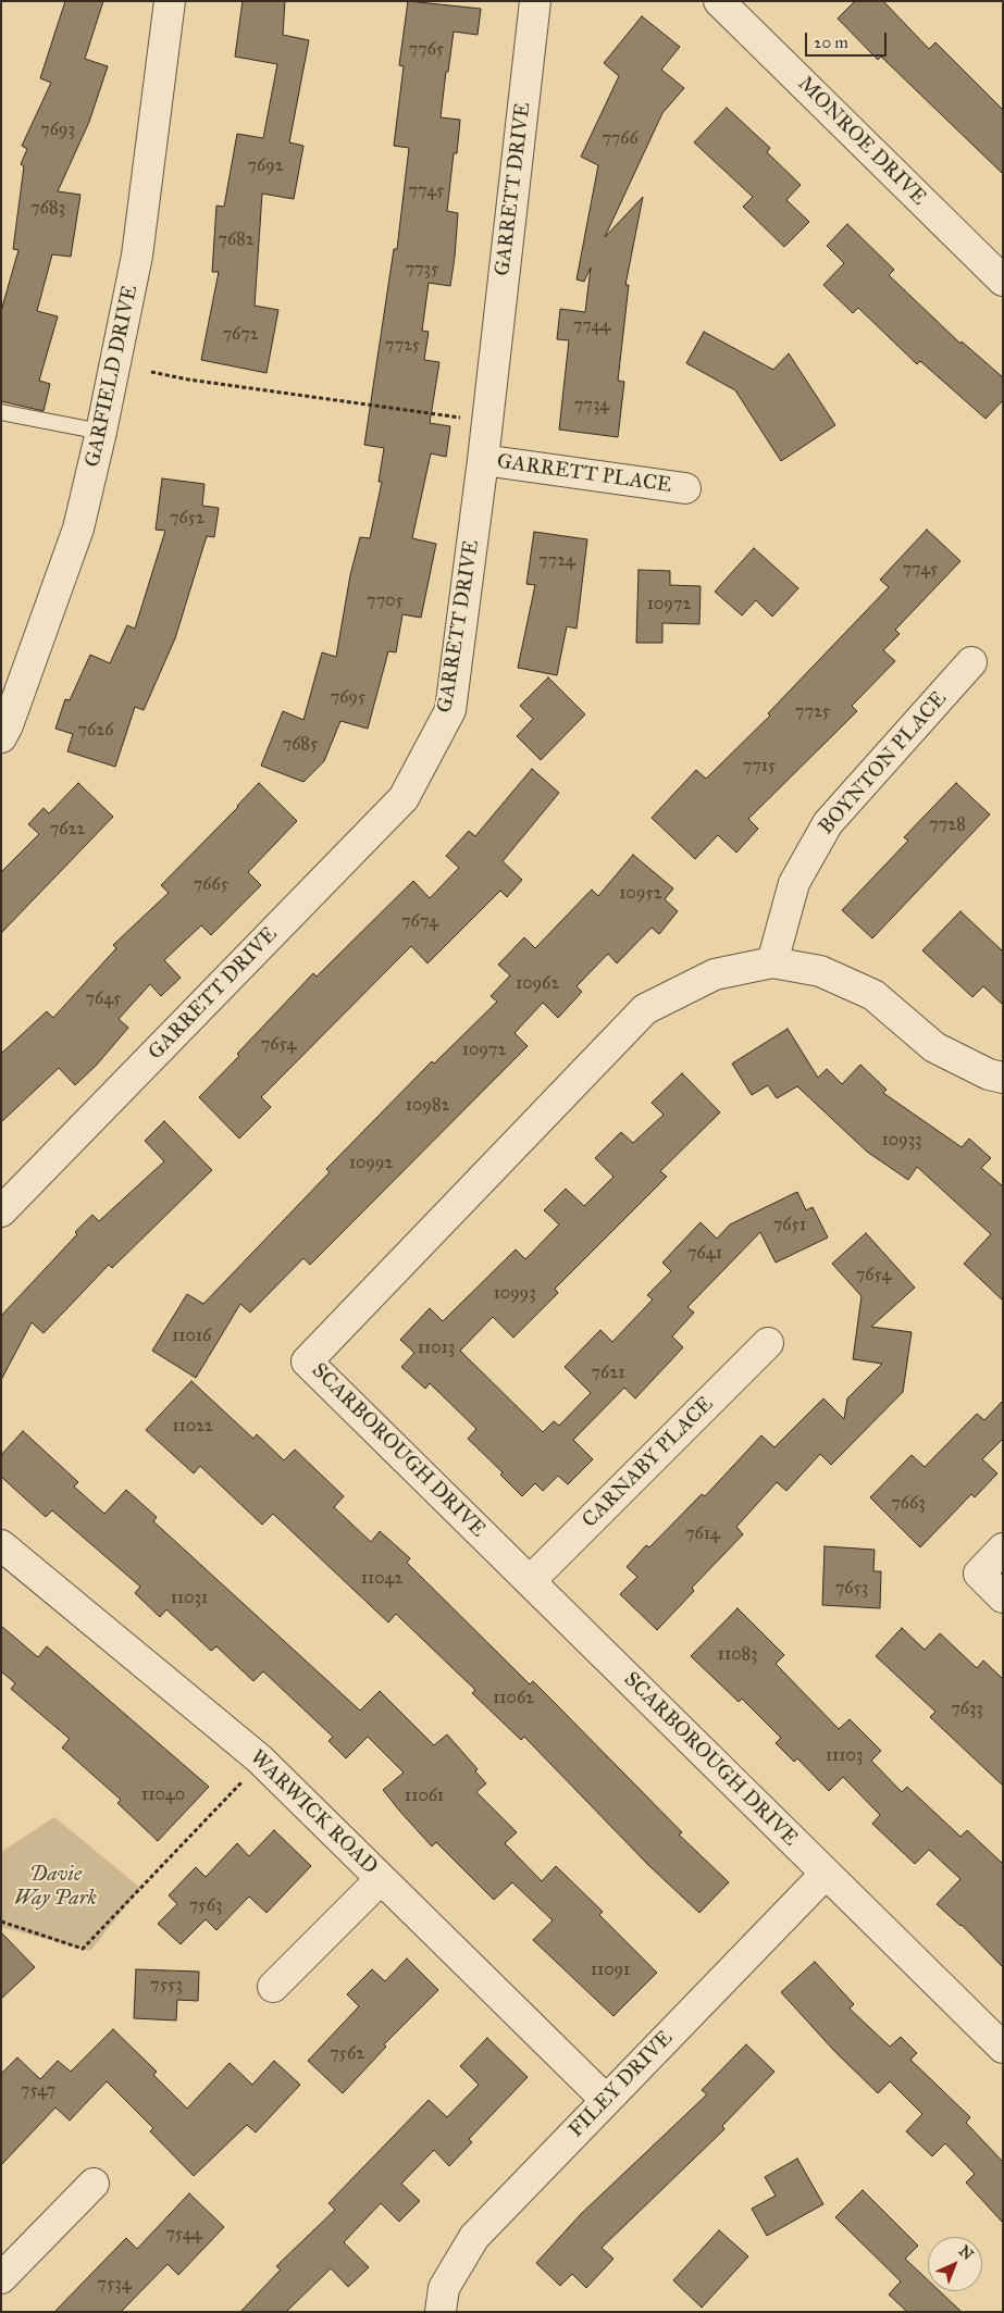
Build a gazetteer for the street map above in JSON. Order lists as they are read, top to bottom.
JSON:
{
  "streets": {
    "street": [
      "MONROE DRIVE",
      "GARRETT DRIVE",
      "GARFIELD DRIVE",
      "GARRETT PLACE",
      "BOYNTON PLACE",
      "SCARBOROUGH DRIVE",
      "CARNABY PLACE",
      "WARWICK ROAD",
      "FILEY DRIVE"
    ]
  },
  "crossings": [
    ["GARRETT DRIVE", "GARRETT PLACE"],
    ["BOYNTON PLACE", "SCARBOROUGH DRIVE"],
    ["SCARBOROUGH DRIVE", "CARNABY PLACE"],
    ["SCARBOROUGH DRIVE", "FILEY DRIVE"],
    ["WARWICK ROAD", "FILEY DRIVE"]
  ],
  "parks": ["Davie Way Park"],
  "house_numbers": [
    "7765",
    "7693",
    "7766",
    "7692",
    "7745",
    "7683",
    "7682",
    "7735",
    "7744",
    "7672",
    "7725",
    "7734",
    "7652",
    "7724",
    "7745",
    "7705",
    "10972",
    "7695",
    "7725",
    "7626",
    "7685",
    "7715",
    "7728",
    "7622",
    "7665",
    "10952",
    "7674",
    "10962",
    "7645",
    "7654",
    "10972",
    "10982",
    "10933",
    "10992",
    "7651",
    "7641",
    "7654",
    "10993",
    "11016",
    "11013",
    "7621",
    "11022",
    "7663",
    "7614",
    "11042",
    "7653",
    "11031",
    "11083",
    "11062",
    "7633",
    "11103",
    "11040",
    "11061",
    "7563",
    "11091",
    "7553",
    "7562",
    "7547",
    "7544",
    "7534"
  ],
  "scale_bar": "20 m",
  "north": "top right"
}
